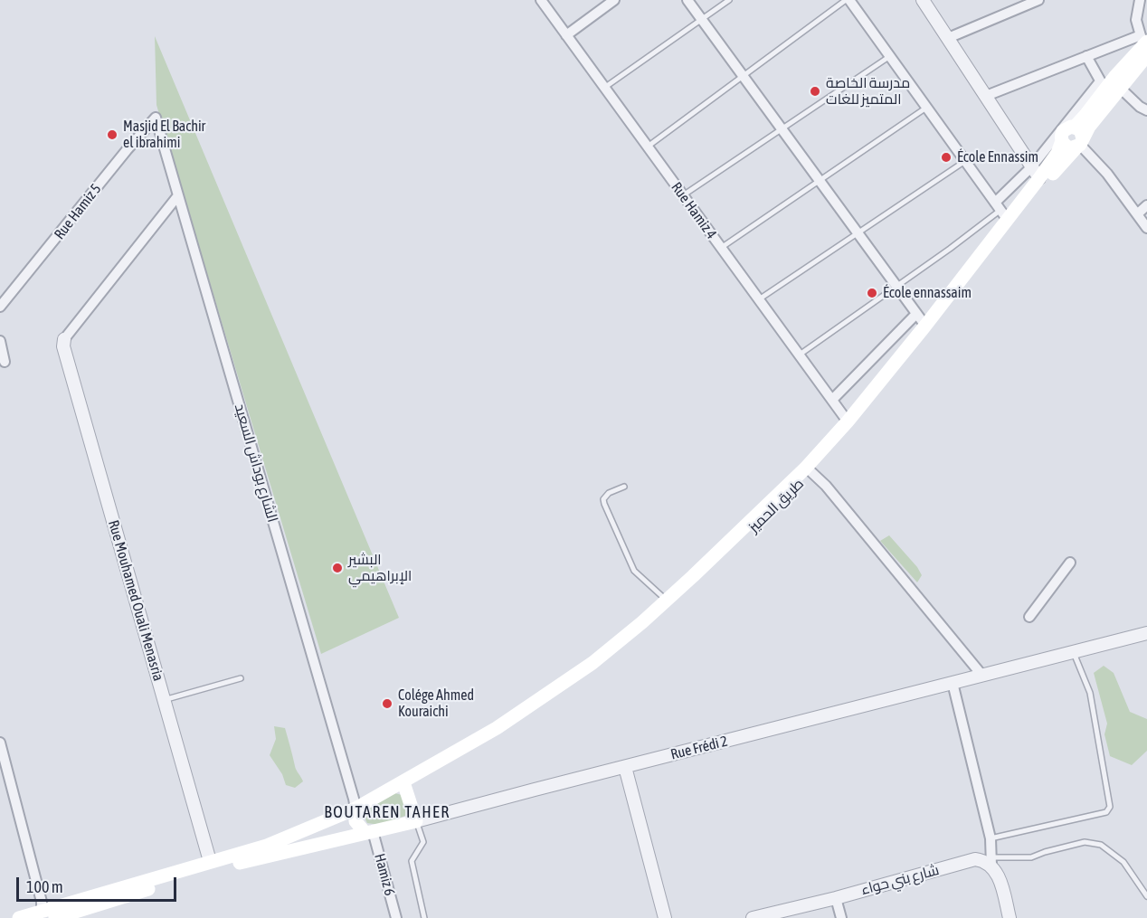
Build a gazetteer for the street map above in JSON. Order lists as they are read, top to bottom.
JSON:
{
  "streets": {
    "main road": ["طريق الحميز"],
    "street": [
      "Rue Hamiz 4",
      "Rue Hamiz 5",
      "الشارع بوداش السعيد",
      "Rue Mouhamed Ouali Menasria",
      "Rue Frédi 2",
      "Hamiz 6",
      "شارع بني حواء"
    ]
  },
  "crossings": [
    ["Rue Hamiz 4", "طريق الحميز"],
    ["Rue Hamiz 5", "الشارع بوداش السعيد"]
  ],
  "districts": ["BOUTAREN TAHER"],
  "places": [
    "مدرسة الخاصة المتميز للغات",
    "Masjid El Bachir el ibrahimi",
    "École Ennassim",
    "École ennassaim",
    "البشير الإبراهيمي",
    "Colége Ahmed Kouraichi"
  ],
  "scale_bar": "100 m"
}
